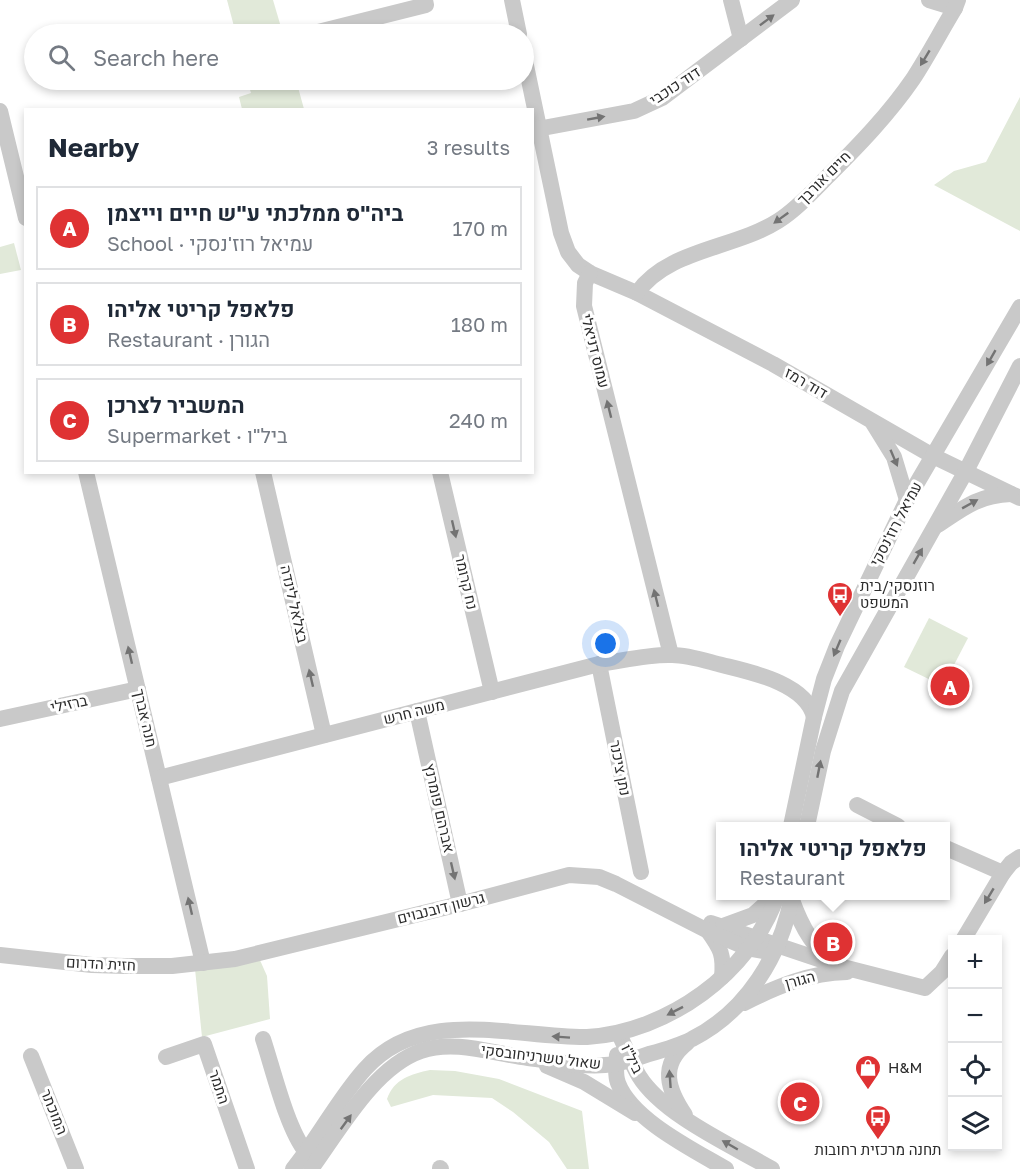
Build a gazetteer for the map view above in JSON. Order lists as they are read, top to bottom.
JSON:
{
  "streets": {
    "street": [
      "דוד כוכבי",
      "חיים אורבך",
      "עמוס דניאלי",
      "דוד רמז",
      "עמיאל רוז'נסקי",
      "נח קרומר",
      "בצלאל לינדה",
      "ברזילי",
      "משה חרש",
      "חנה אברך",
      "נתן ציכנר",
      "אברהם פומרנץ",
      "גרשון דובנבוים",
      "חזית הדרום",
      "הגורן",
      "שאול טשרניחובסקי",
      "ביל\"ו",
      "התמר",
      "המוכתר"
    ]
  },
  "crossings": [
    ["חיים אורבך", "דוד רמז"],
    ["עמוס דניאלי", "דוד רמז"],
    ["עמוס דניאלי", "משה חרש"],
    ["דוד רמז", "עמיאל רוז'נסקי"],
    ["נח קרומר", "משה חרש"],
    ["בצלאל לינדה", "משה חרש"],
    ["ברזילי", "חנה אברך"],
    ["משה חרש", "חנה אברך"],
    ["משה חרש", "נתן ציכנר"],
    ["משה חרש", "אברהם פומרנץ"],
    ["חנה אברך", "גרשון דובנבוים"],
    ["חנה אברך", "חזית הדרום"],
    ["אברהם פומרנץ", "גרשון דובנבוים"],
    ["גרשון דובנבוים", "חזית הדרום"],
    ["גרשון דובנבוים", "הגורן"],
    ["גרשון דובנבוים", "שאול טשרניחובסקי"],
    ["הגורן", "שאול טשרניחובסקי"],
    ["שאול טשרניחובסקי", "ביל\"ו"]
  ],
  "one_way": [
    "דוד כוכבי",
    "חיים אורבך",
    "עמוס דניאלי",
    "נח קרומר",
    "בצלאל לינדה",
    "חנה אברך",
    "אברהם פומרנץ"
  ],
  "places": {
    "bus stop": ["רוזנסקי/בית המשפט", "תחנה מרכזית רחובות"],
    "shop": ["H&M"]
  },
  "page": {
    "search": "Search here",
    "heading": ["Nearby", "3 results"],
    "list": [
      {
        "mark": "A",
        "name": "ביה\"ס ממלכתי ע\"ש חיים וייצמן",
        "note": "School · עמיאל רוז'נסקי",
        "value": "170 m"
      },
      {
        "mark": "B",
        "name": "פלאפל קריטי אליהו",
        "note": "Restaurant · הגורן",
        "value": "180 m"
      },
      {
        "mark": "C",
        "name": "המשביר לצרכן",
        "note": "Supermarket · ביל\"ו",
        "value": "240 m"
      }
    ],
    "pins": ["A", "B", "C"],
    "popup": ["פלאפל קריטי אליהו", "Restaurant"],
    "map_buttons": ["+", "−"]
  }
}
